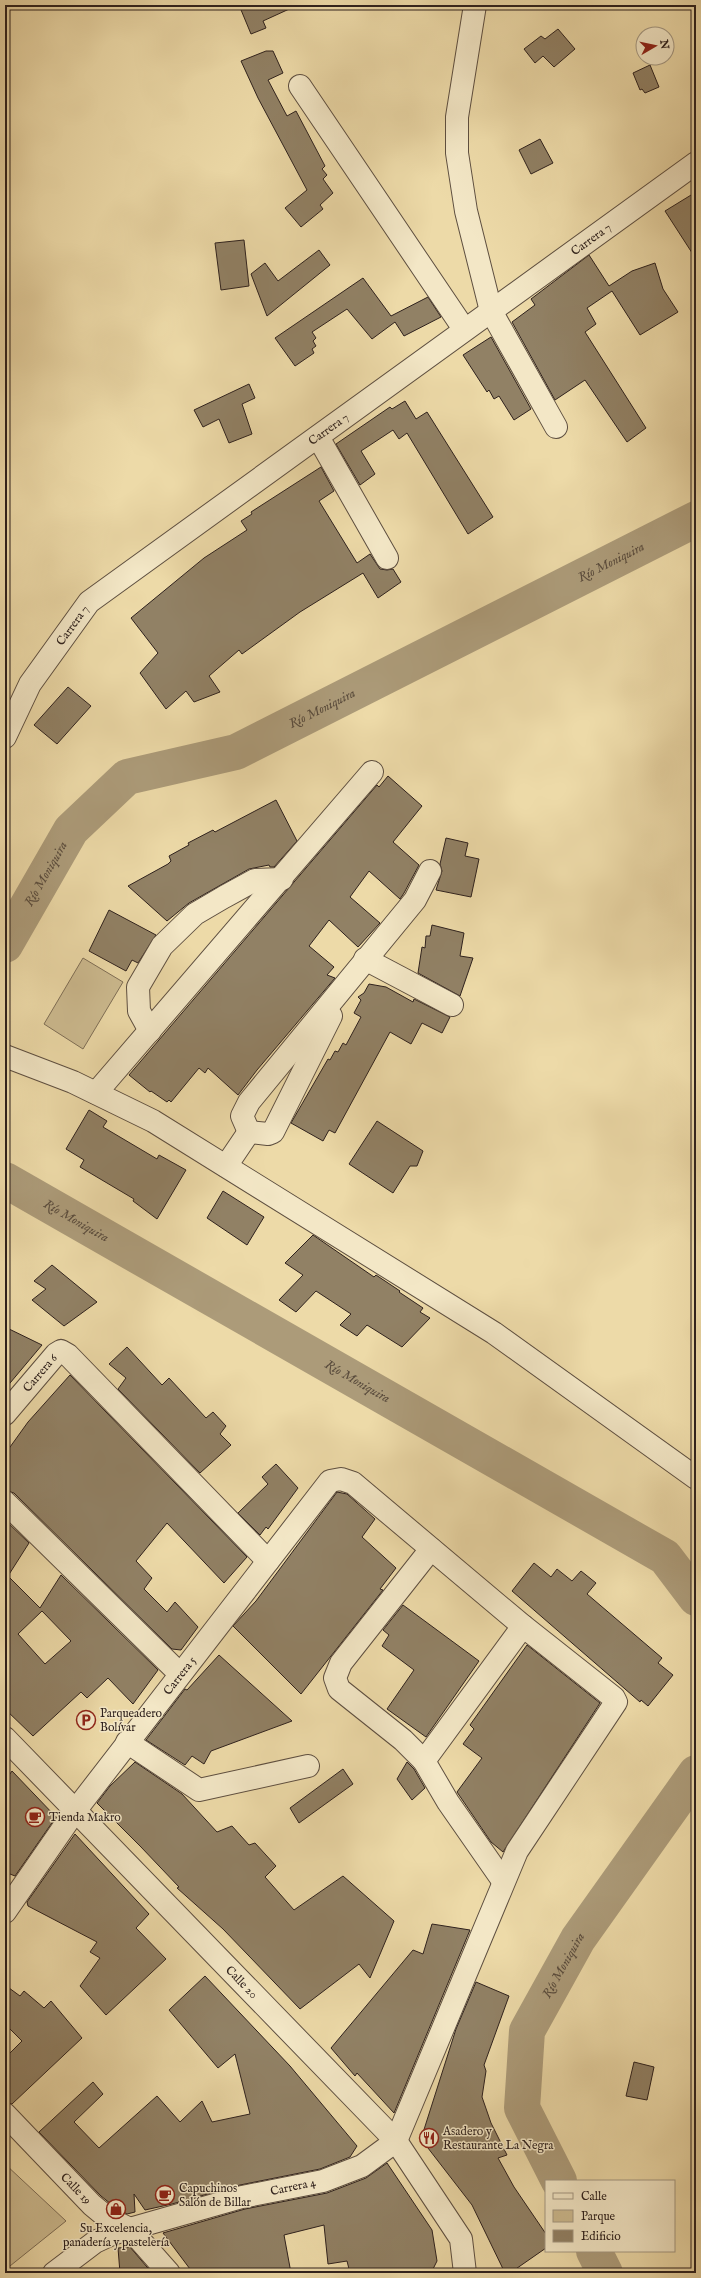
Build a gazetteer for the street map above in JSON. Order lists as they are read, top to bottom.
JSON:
{
  "streets": {
    "street": [
      "Carrera 7",
      "Carrera 6",
      "Carrera 5",
      "Calle 20",
      "Carrera 4",
      "Calle 19"
    ]
  },
  "crossings": [
    ["Carrera 6", "Carrera 5"],
    ["Carrera 5", "Calle 20"],
    ["Calle 20", "Carrera 4"],
    ["Carrera 4", "Calle 19"]
  ],
  "water": ["Río Moniquira"],
  "places": {
    "parking": ["Parqueadero Bolívar"],
    "cafe": ["Tienda Makro", "Capuchinos Salón de Billar"],
    "restaurant": ["Asadero y Restaurante La Negra"],
    "shop": ["Su Excelencia, panadería y pastelería"]
  },
  "legend": ["Calle", "Parque", "Edificio"],
  "north": "right"
}
